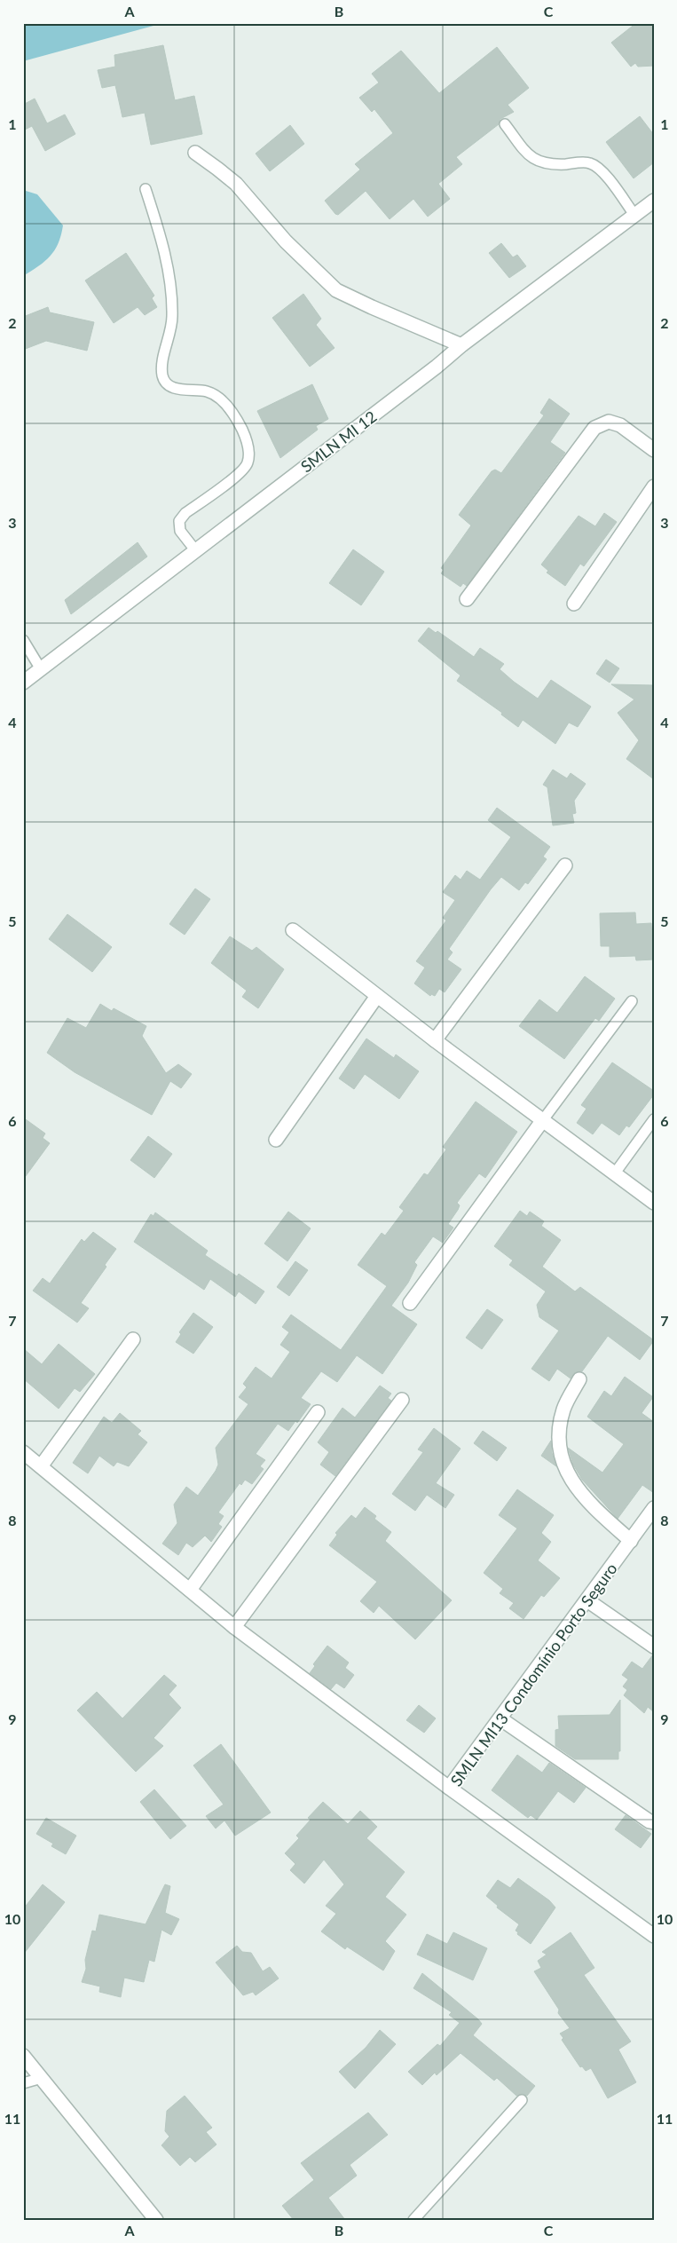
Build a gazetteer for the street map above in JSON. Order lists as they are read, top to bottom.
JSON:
{
  "streets": {
    "street": ["SMLN MI 12", "SMLN MI13 Condomínio Porto Seguro"]
  },
  "grid": {
    "columns": ["A", "B", "C"],
    "rows": [
      "1",
      "2",
      "3",
      "4",
      "5",
      "6",
      "7",
      "8",
      "9",
      "10",
      "11"
    ]
  }
}
